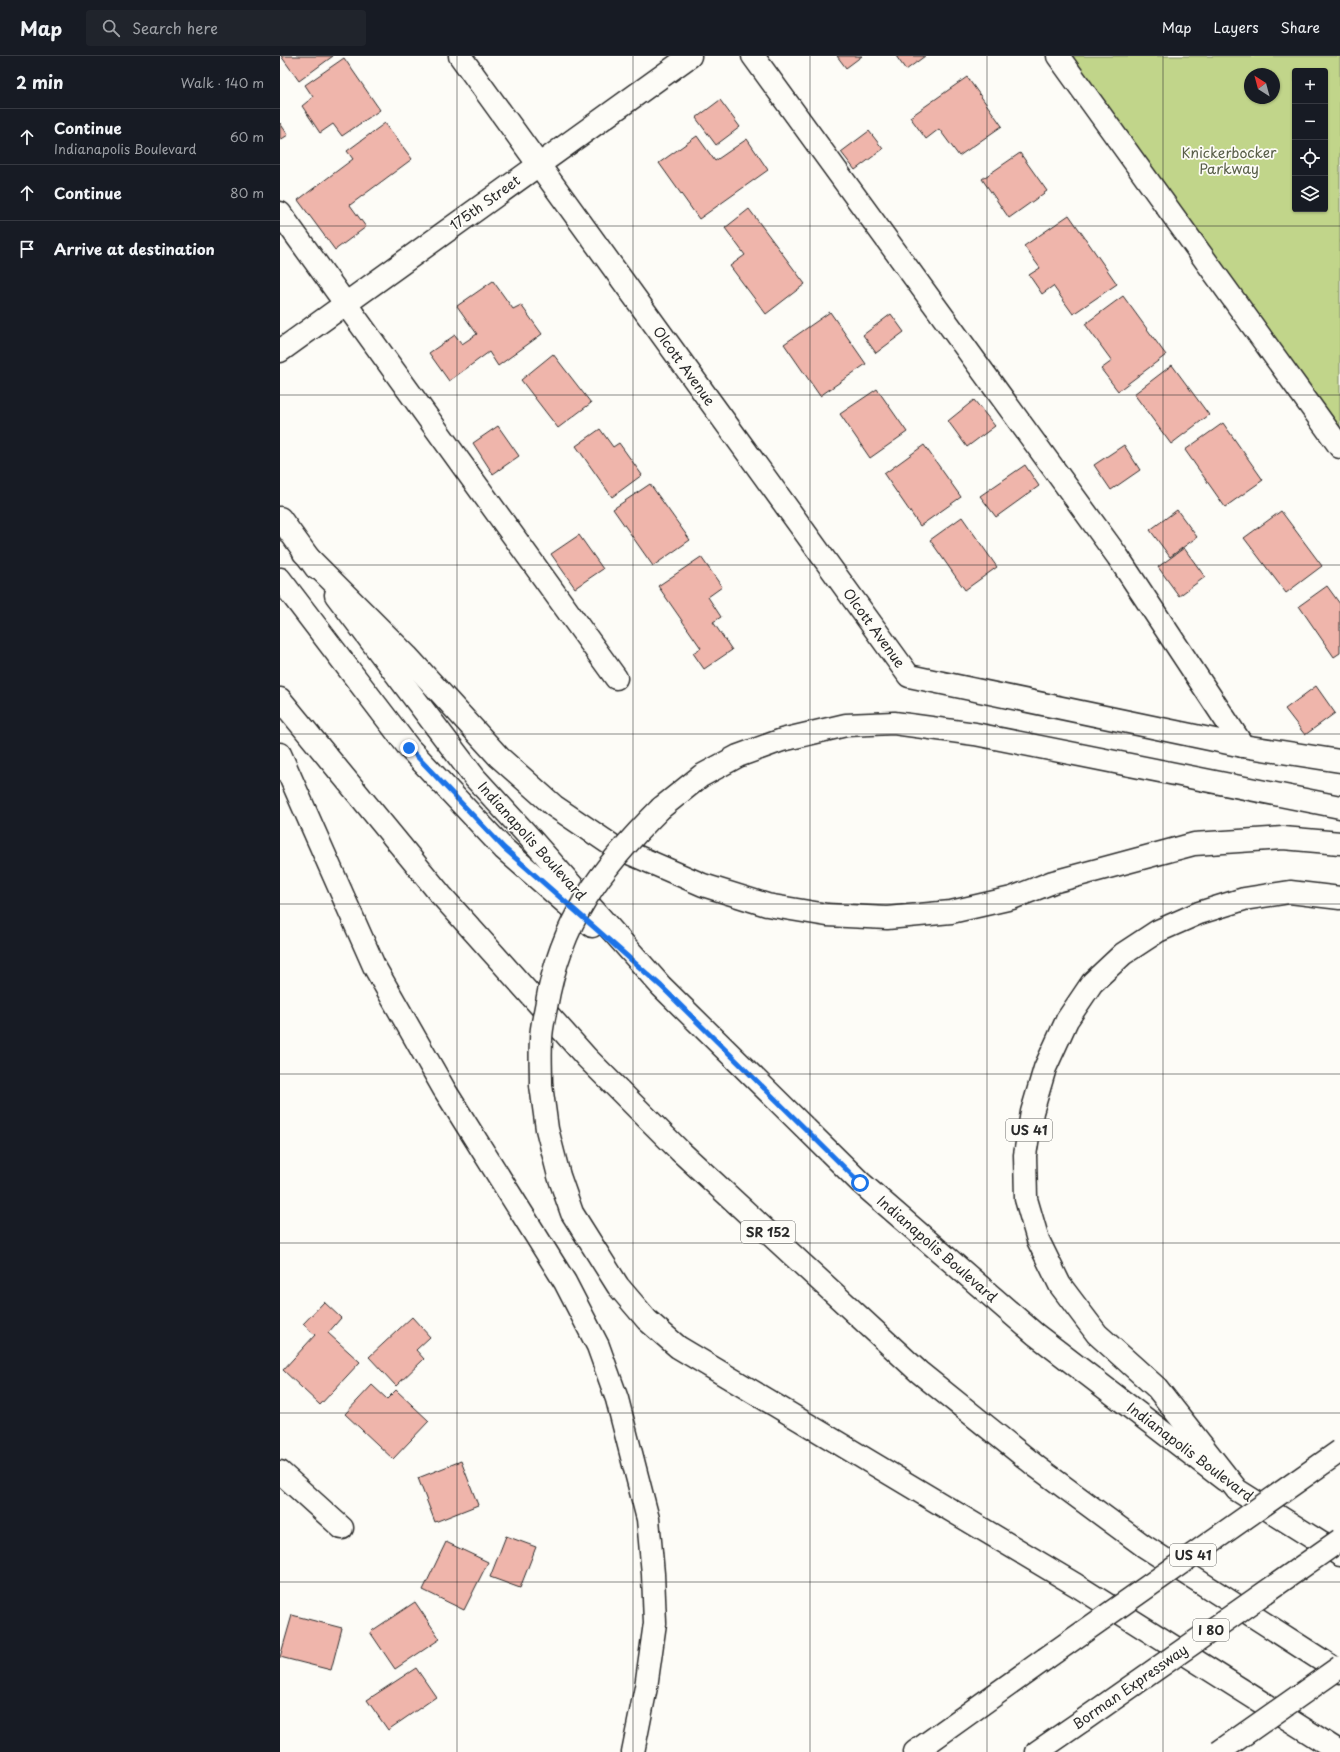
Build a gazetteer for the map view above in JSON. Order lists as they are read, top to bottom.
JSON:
{
  "streets": {
    "main road": [
      "175th Street",
      "Olcott Avenue",
      "Indianapolis Boulevard",
      "US 41",
      "SR 152",
      "I 80",
      "Borman Expressway"
    ]
  },
  "crossings": [
    ["175th Street", "Olcott Avenue"],
    ["Indianapolis Boulevard", "US 41"]
  ],
  "parks": ["Knickerbocker Parkway"],
  "north": "top left",
  "page": {
    "header": "Map",
    "search": "Search here",
    "nav": ["Map", "Layers", "Share"],
    "heading": ["2 min", "Walk · 140 m"],
    "map_buttons": ["+", "−"],
    "list": [
      ["Continue", "Indianapolis Boulevard", "60 m"],
      ["Continue", "80 m"],
      "Arrive at destination"
    ]
  }
}
